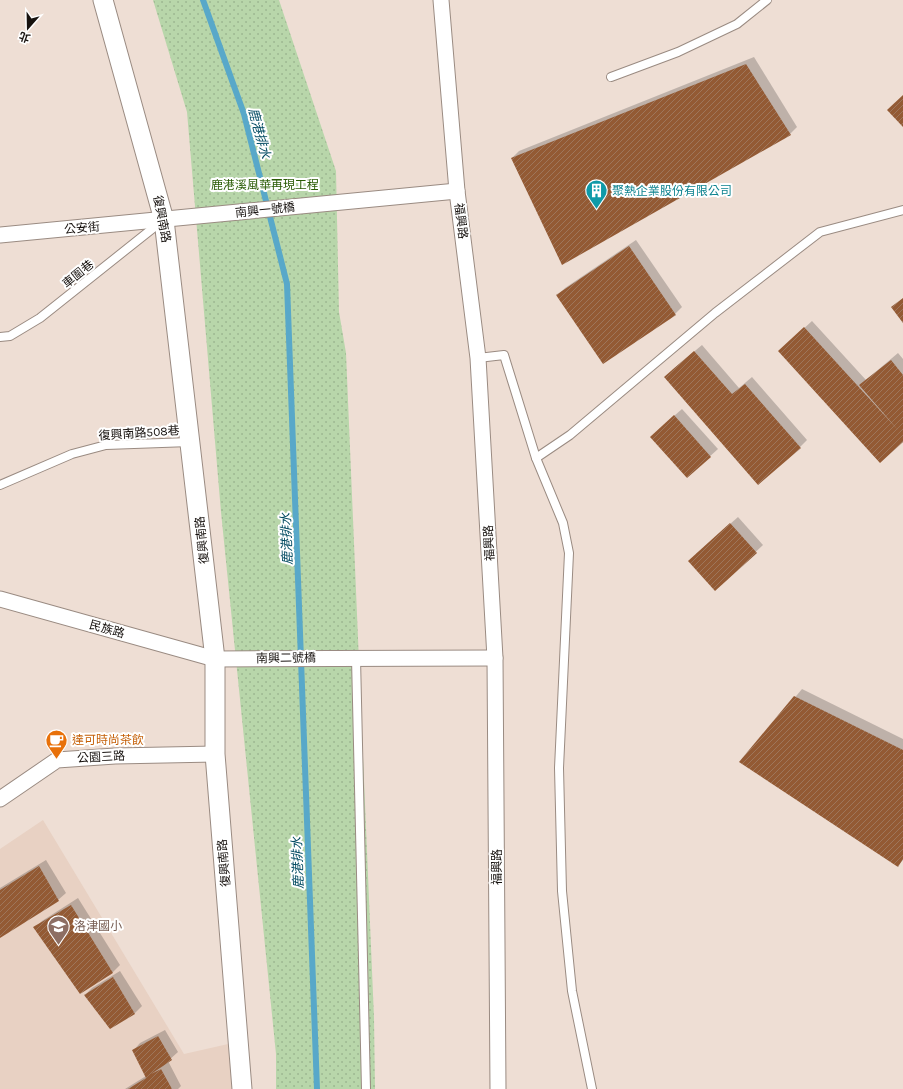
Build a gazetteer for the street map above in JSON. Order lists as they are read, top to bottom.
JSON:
{
  "streets": {
    "street": [
      "南興一號橋",
      "復興南路",
      "福興路",
      "公安街",
      "民族路",
      "南興二號橋",
      "公園三路"
    ],
    "lane": ["車圍巷", "復興南路508巷"]
  },
  "crossings": [
    ["南興一號橋", "復興南路"],
    ["南興一號橋", "福興路"],
    ["南興一號橋", "公安街"],
    ["南興一號橋", "車圍巷"],
    ["復興南路", "公安街"],
    ["復興南路", "車圍巷"],
    ["復興南路", "復興南路508巷"],
    ["復興南路", "民族路"],
    ["復興南路", "南興二號橋"],
    ["復興南路", "公園三路"],
    ["福興路", "南興二號橋"],
    ["公安街", "車圍巷"],
    ["民族路", "南興二號橋"]
  ],
  "water": ["鹿港排水"],
  "parks": ["鹿港溪風華再現工程"],
  "places": {
    "building": ["聚熱企業股份有限公司"],
    "cafe": ["達可時尚茶飲"],
    "school or university": ["洛津國小"]
  },
  "north": "bottom"
}
